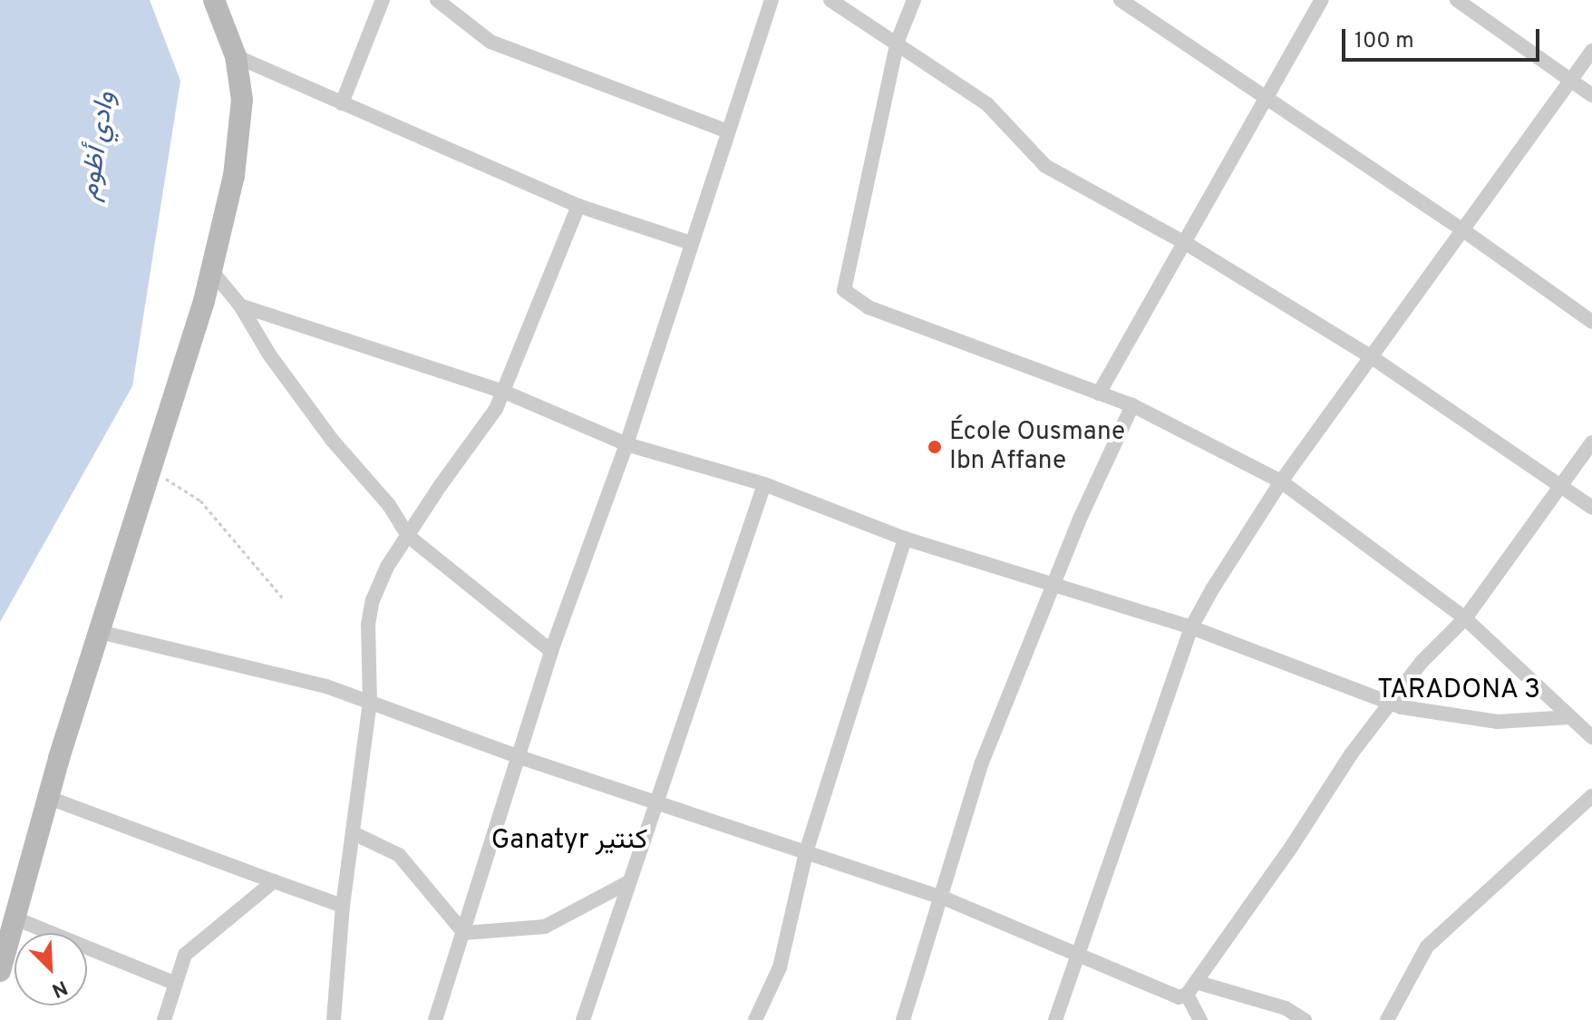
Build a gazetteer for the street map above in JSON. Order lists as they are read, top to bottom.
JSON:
{
  "districts": ["TARADONA 3", "Ganatyr كنتير"],
  "water": ["وادي أظوم"],
  "places": ["École Ousmane Ibn Affane"],
  "scale_bar": "100 m",
  "north": "bottom right"
}
